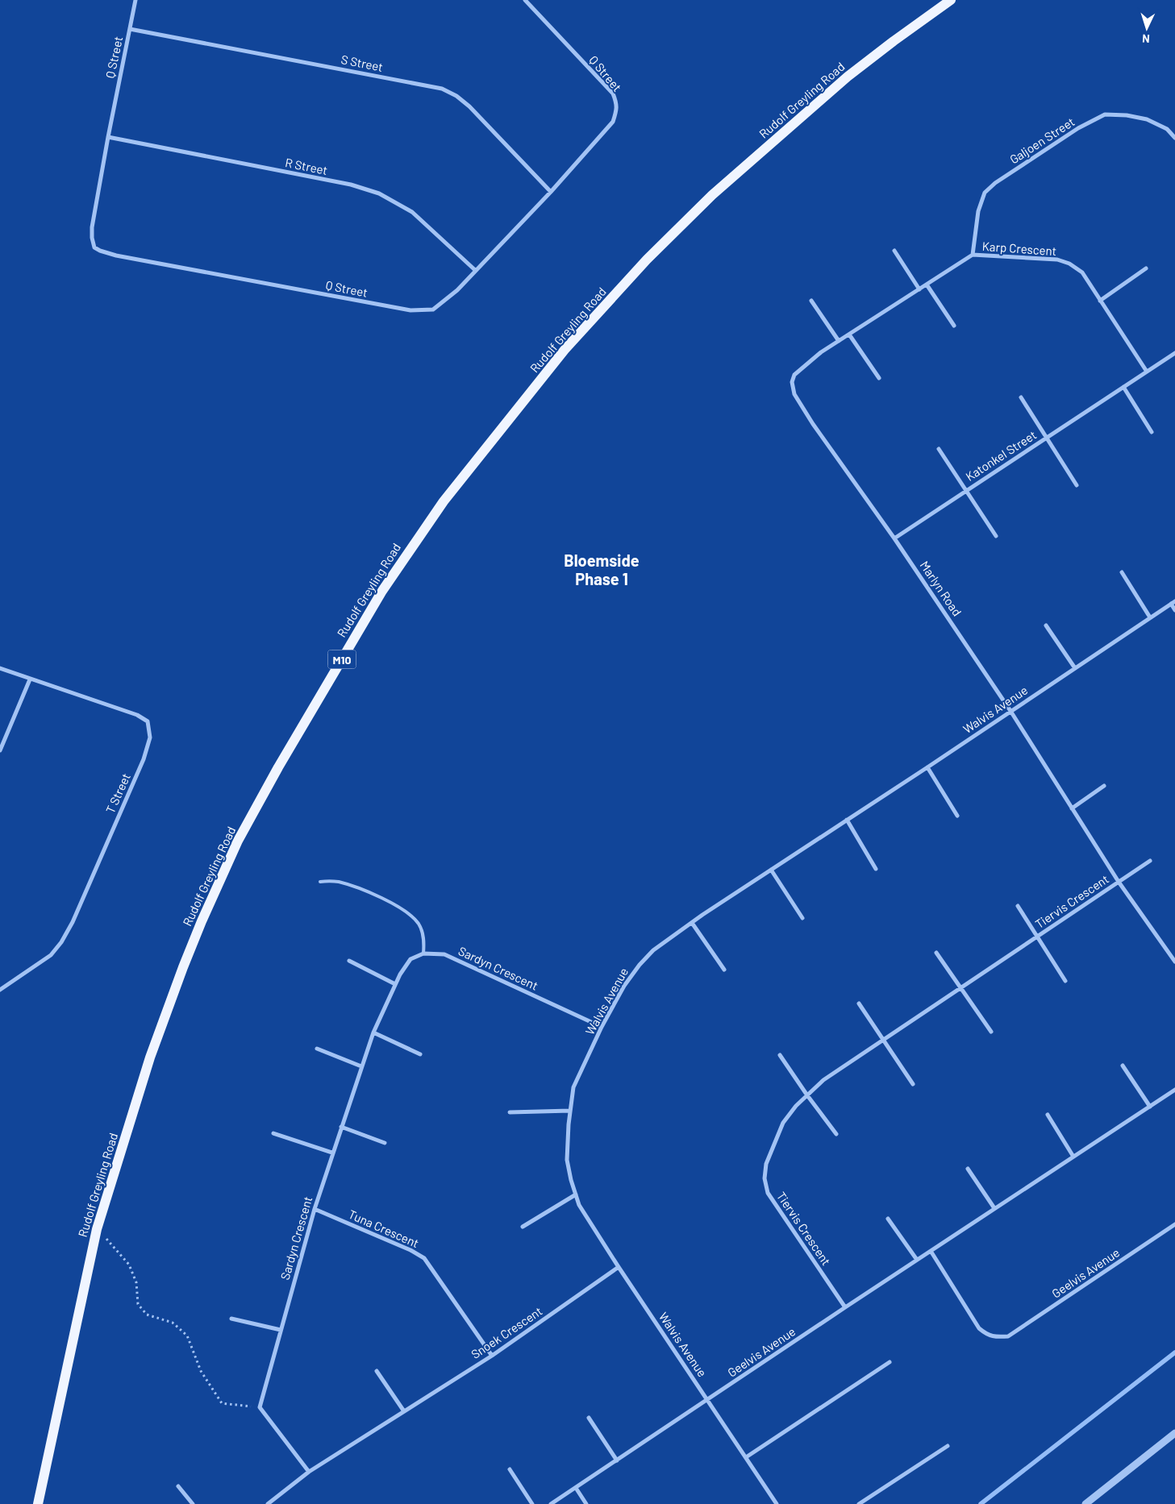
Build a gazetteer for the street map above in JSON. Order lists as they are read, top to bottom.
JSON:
{
  "streets": {
    "main road": ["Rudolf Greyling Road", "M10"],
    "street": [
      "Q Street",
      "S Street",
      "Galjoen Street",
      "R Street",
      "Karp Crescent",
      "Katonkel Street",
      "Marlyn Road",
      "Walvis Avenue",
      "T Street",
      "Tiervis Crescent",
      "Sardyn Crescent",
      "Tuna Crescent",
      "Geelvis Avenue",
      "Snoek Crescent"
    ]
  },
  "crossings": [
    ["Q Street", "S Street"],
    ["Q Street", "R Street"],
    ["Galjoen Street", "Karp Crescent"],
    ["Karp Crescent", "Katonkel Street"],
    ["Karp Crescent", "Marlyn Road"],
    ["Katonkel Street", "Marlyn Road"],
    ["Marlyn Road", "Walvis Avenue"],
    ["Marlyn Road", "Tiervis Crescent"],
    ["Walvis Avenue", "Sardyn Crescent"],
    ["Walvis Avenue", "Geelvis Avenue"],
    ["Walvis Avenue", "Snoek Crescent"],
    ["Tiervis Crescent", "Geelvis Avenue"],
    ["Sardyn Crescent", "Tuna Crescent"],
    ["Tuna Crescent", "Snoek Crescent"]
  ],
  "districts": ["Bloemside Phase 1"],
  "north": "bottom"
}
